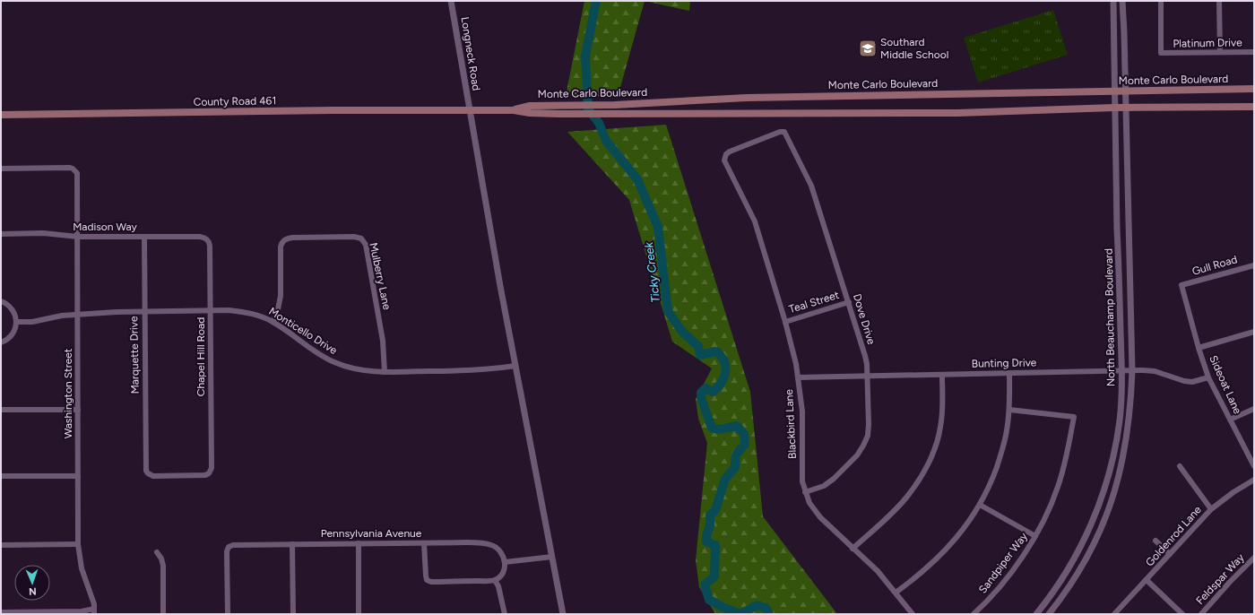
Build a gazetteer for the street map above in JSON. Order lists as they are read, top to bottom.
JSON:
{
  "streets": {
    "main road": ["Monte Carlo Boulevard", "County Road 461"],
    "street": [
      "Platinum Drive",
      "Longneck Road",
      "Madison Way",
      "Gull Road",
      "Mulberry Lane",
      "Teal Street",
      "North Beauchamp Boulevard",
      "Dove Drive",
      "Monticello Drive",
      "Marquette Drive",
      "Chapel Hill Road",
      "Bunting Drive",
      "Sideoat Lane",
      "Washington Street",
      "Blackbird Lane",
      "Pennsylvania Avenue",
      "Goldenrod Lane",
      "Sandpiper Way",
      "Feldspar Way"
    ]
  },
  "crossings": [
    ["Longneck Road", "Monte Carlo Boulevard"],
    ["Longneck Road", "County Road 461"],
    ["Longneck Road", "Monticello Drive"],
    ["Monte Carlo Boulevard", "County Road 461"],
    ["Monte Carlo Boulevard", "North Beauchamp Boulevard"],
    ["Madison Way", "Marquette Drive"],
    ["Madison Way", "Chapel Hill Road"],
    ["Madison Way", "Washington Street"],
    ["Gull Road", "Sideoat Lane"],
    ["Mulberry Lane", "Monticello Drive"],
    ["Teal Street", "Dove Drive"],
    ["Teal Street", "Blackbird Lane"],
    ["North Beauchamp Boulevard", "Bunting Drive"],
    ["Dove Drive", "Bunting Drive"],
    ["Dove Drive", "Blackbird Lane"],
    ["Monticello Drive", "Marquette Drive"],
    ["Monticello Drive", "Chapel Hill Road"],
    ["Monticello Drive", "Washington Street"],
    ["Marquette Drive", "Chapel Hill Road"],
    ["Bunting Drive", "Sideoat Lane"],
    ["Bunting Drive", "Blackbird Lane"]
  ],
  "water": ["Ticky Creek"],
  "places": {
    "school or university": ["Southard Middle School"]
  },
  "north": "bottom"
}
